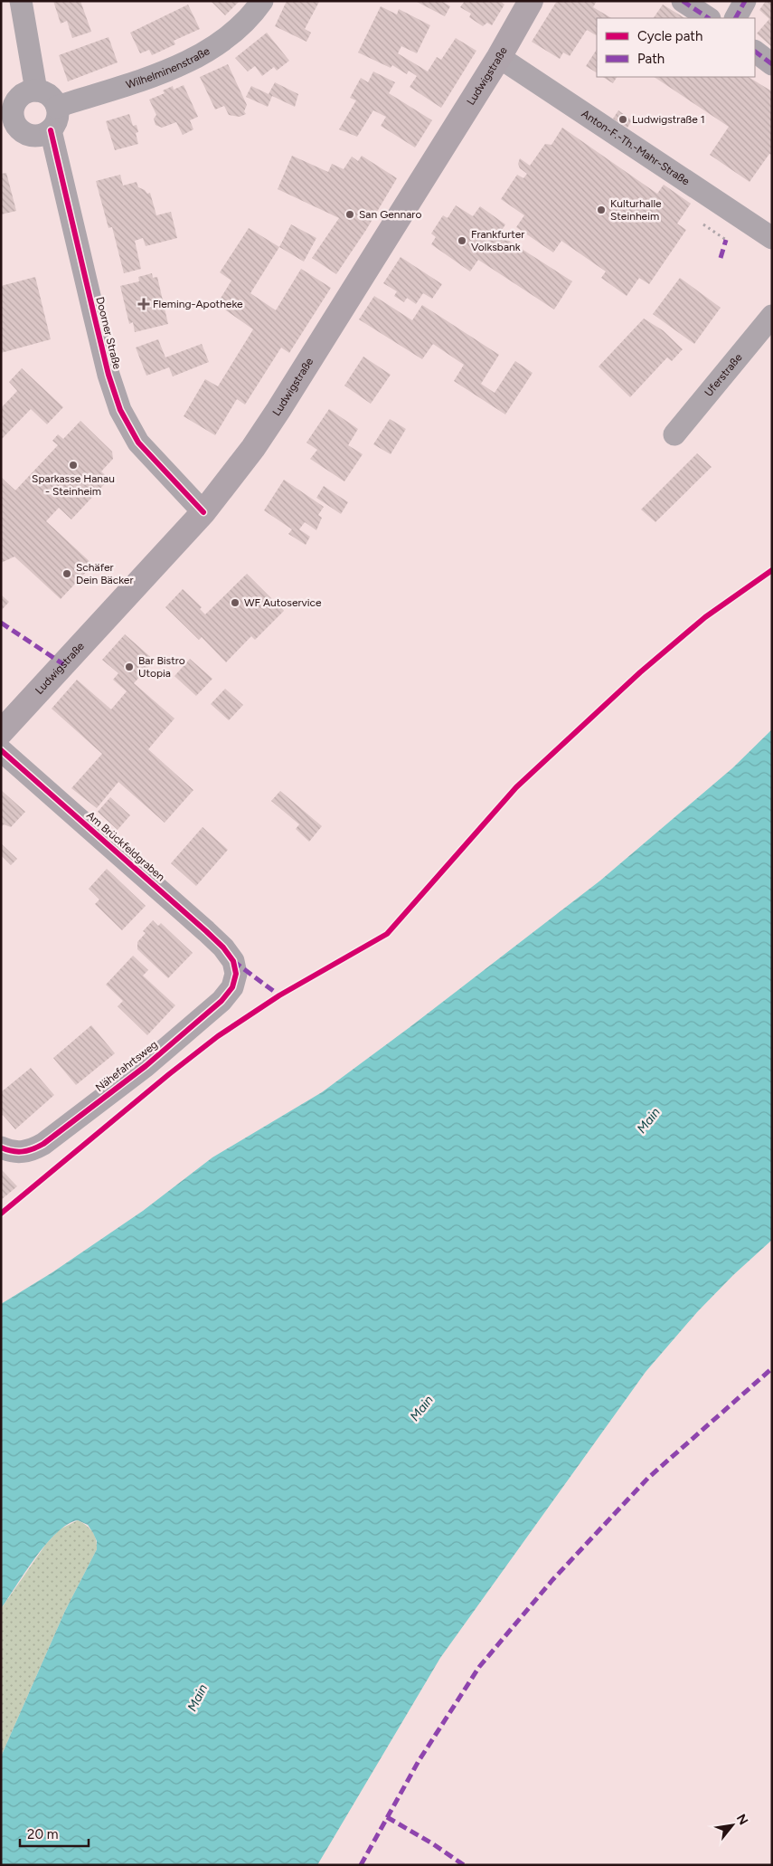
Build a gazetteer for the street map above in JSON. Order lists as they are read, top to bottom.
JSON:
{
  "streets": {
    "main road": ["Ludwigstraße"],
    "street": [
      "Wilhelminenstraße",
      "Anton-F.-Th.-Mahr-Straße",
      "Doorner Straße",
      "Uferstraße",
      "Am Brückfeldgraben",
      "Nähefahrtsweg"
    ]
  },
  "crossings": [
    ["Wilhelminenstraße", "Doorner Straße"],
    ["Ludwigstraße", "Anton-F.-Th.-Mahr-Straße"],
    ["Ludwigstraße", "Doorner Straße"],
    ["Am Brückfeldgraben", "Nähefahrtsweg"]
  ],
  "water": ["Main"],
  "places": {
    "other": [
      "Ludwigstraße 1",
      "Kulturhalle Steinheim",
      "San Gennaro",
      "Frankfurter Volksbank",
      "Sparkasse Hanau - Steinheim",
      "Schäfer Dein Bäcker",
      "WF Autoservice",
      "Bar Bistro Utopia"
    ],
    "health": ["Fleming-Apotheke"]
  },
  "legend": ["Cycle path", "Path"],
  "scale_bar": "20 m",
  "north": "top right"
}
